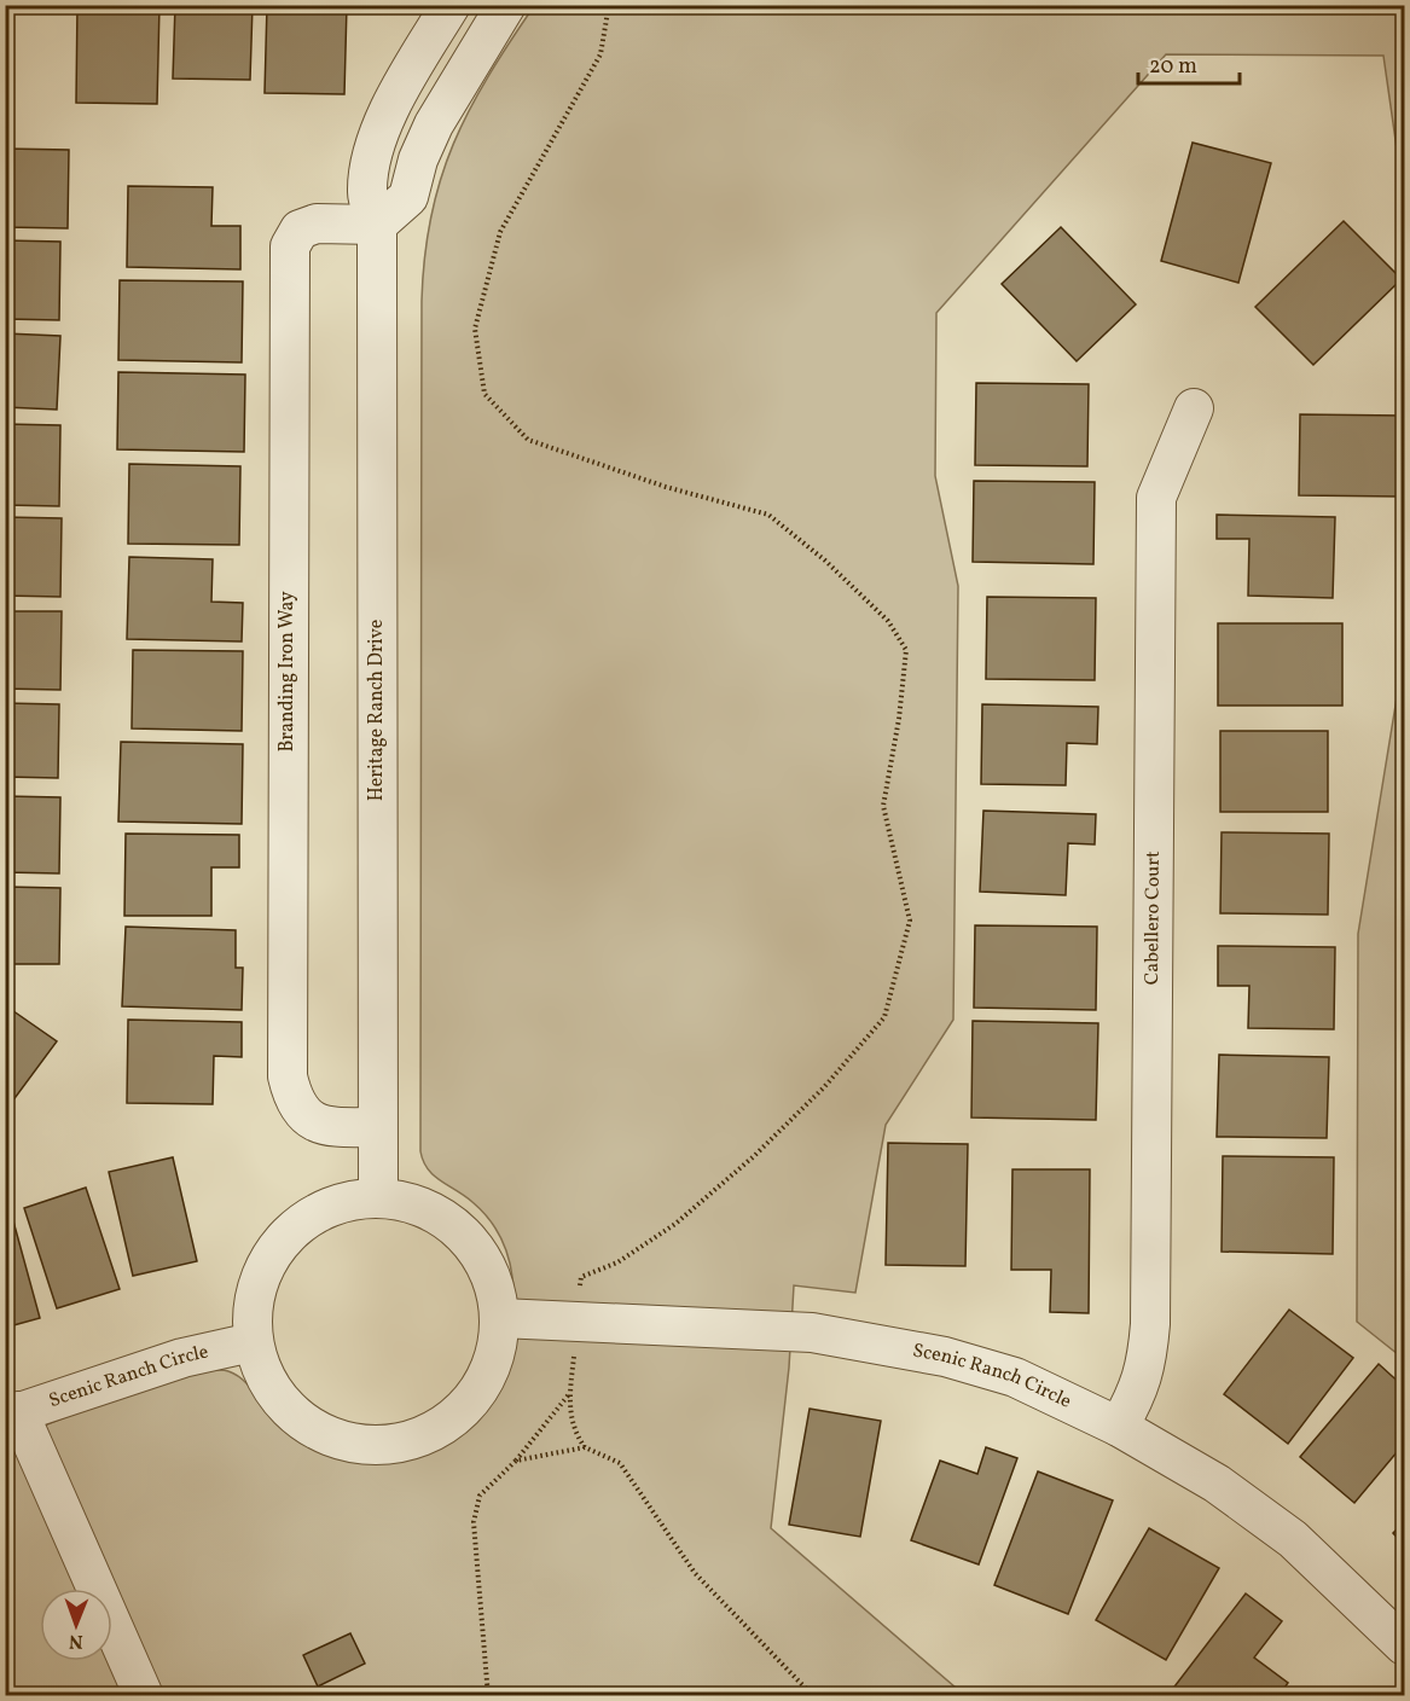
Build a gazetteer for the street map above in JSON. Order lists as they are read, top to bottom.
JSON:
{
  "streets": {
    "street": [
      "Branding Iron Way",
      "Heritage Ranch Drive",
      "Cabellero Court",
      "Scenic Ranch Circle"
    ]
  },
  "crossings": [
    ["Branding Iron Way", "Heritage Ranch Drive"],
    ["Heritage Ranch Drive", "Scenic Ranch Circle"],
    ["Cabellero Court", "Scenic Ranch Circle"]
  ],
  "scale_bar": "20 m",
  "north": "bottom"
}
